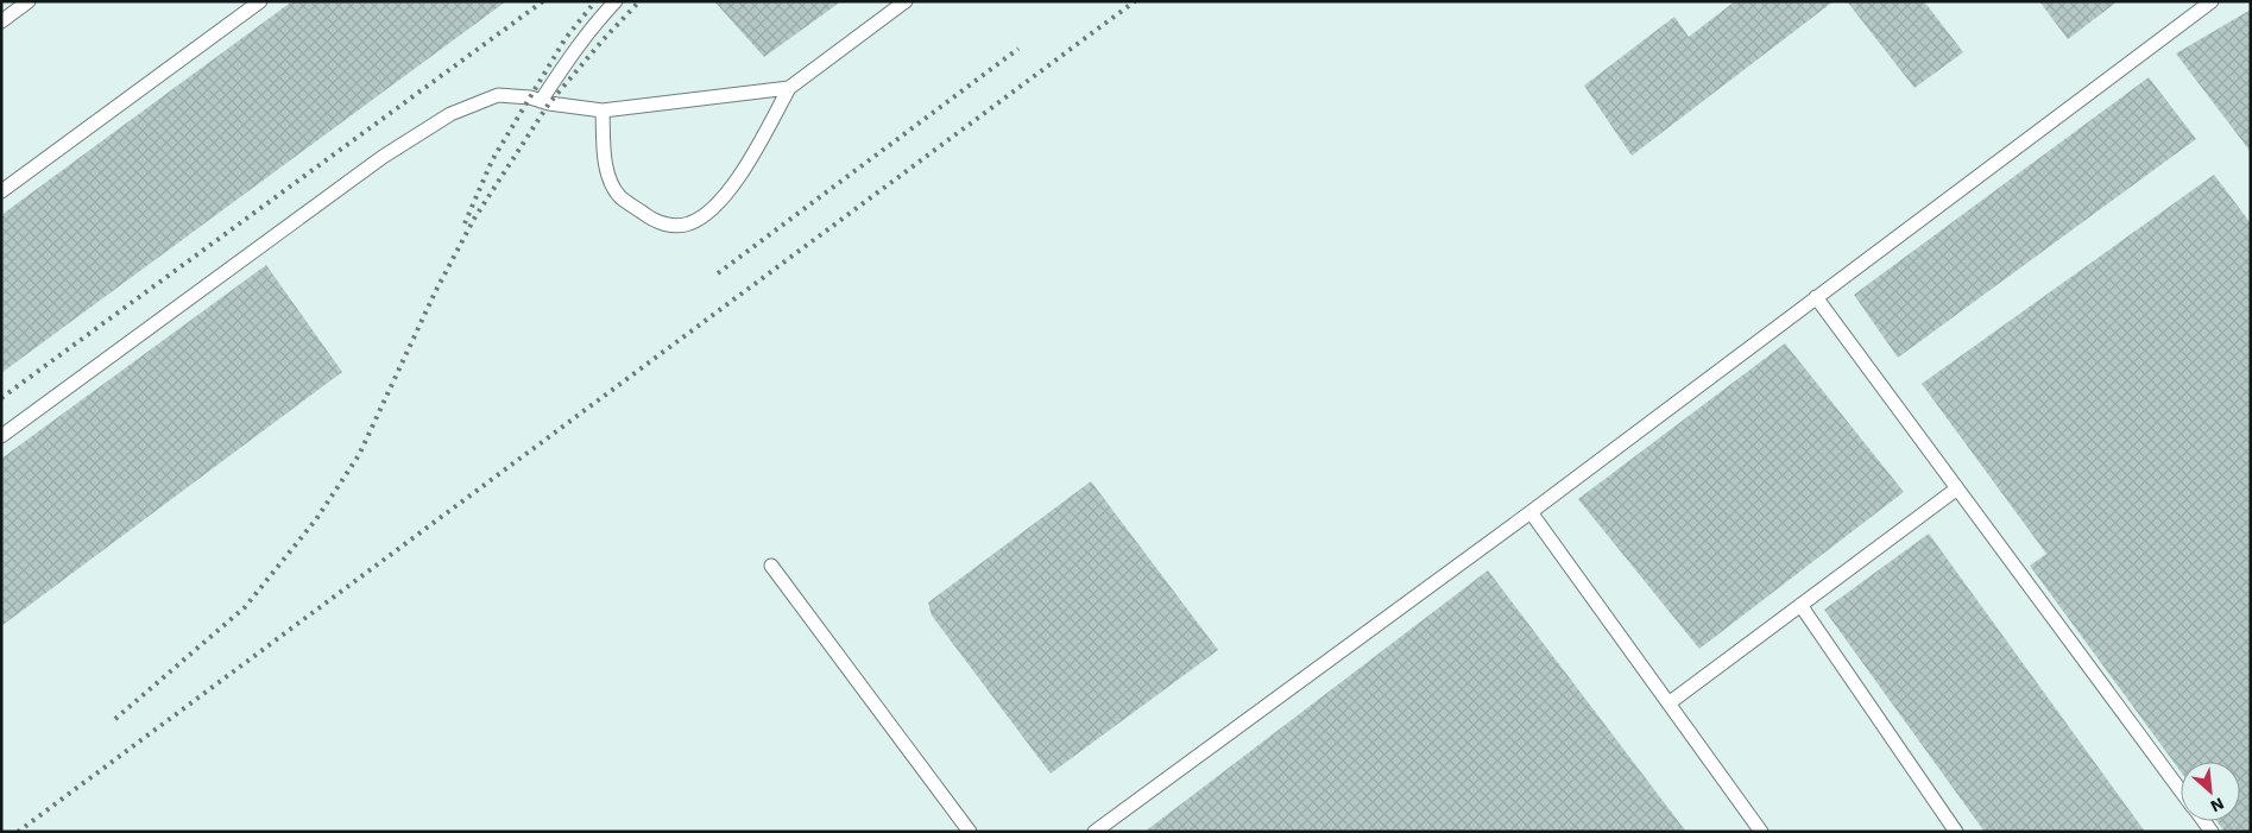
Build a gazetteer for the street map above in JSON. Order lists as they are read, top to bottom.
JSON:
{
  "north": "bottom right"
}
